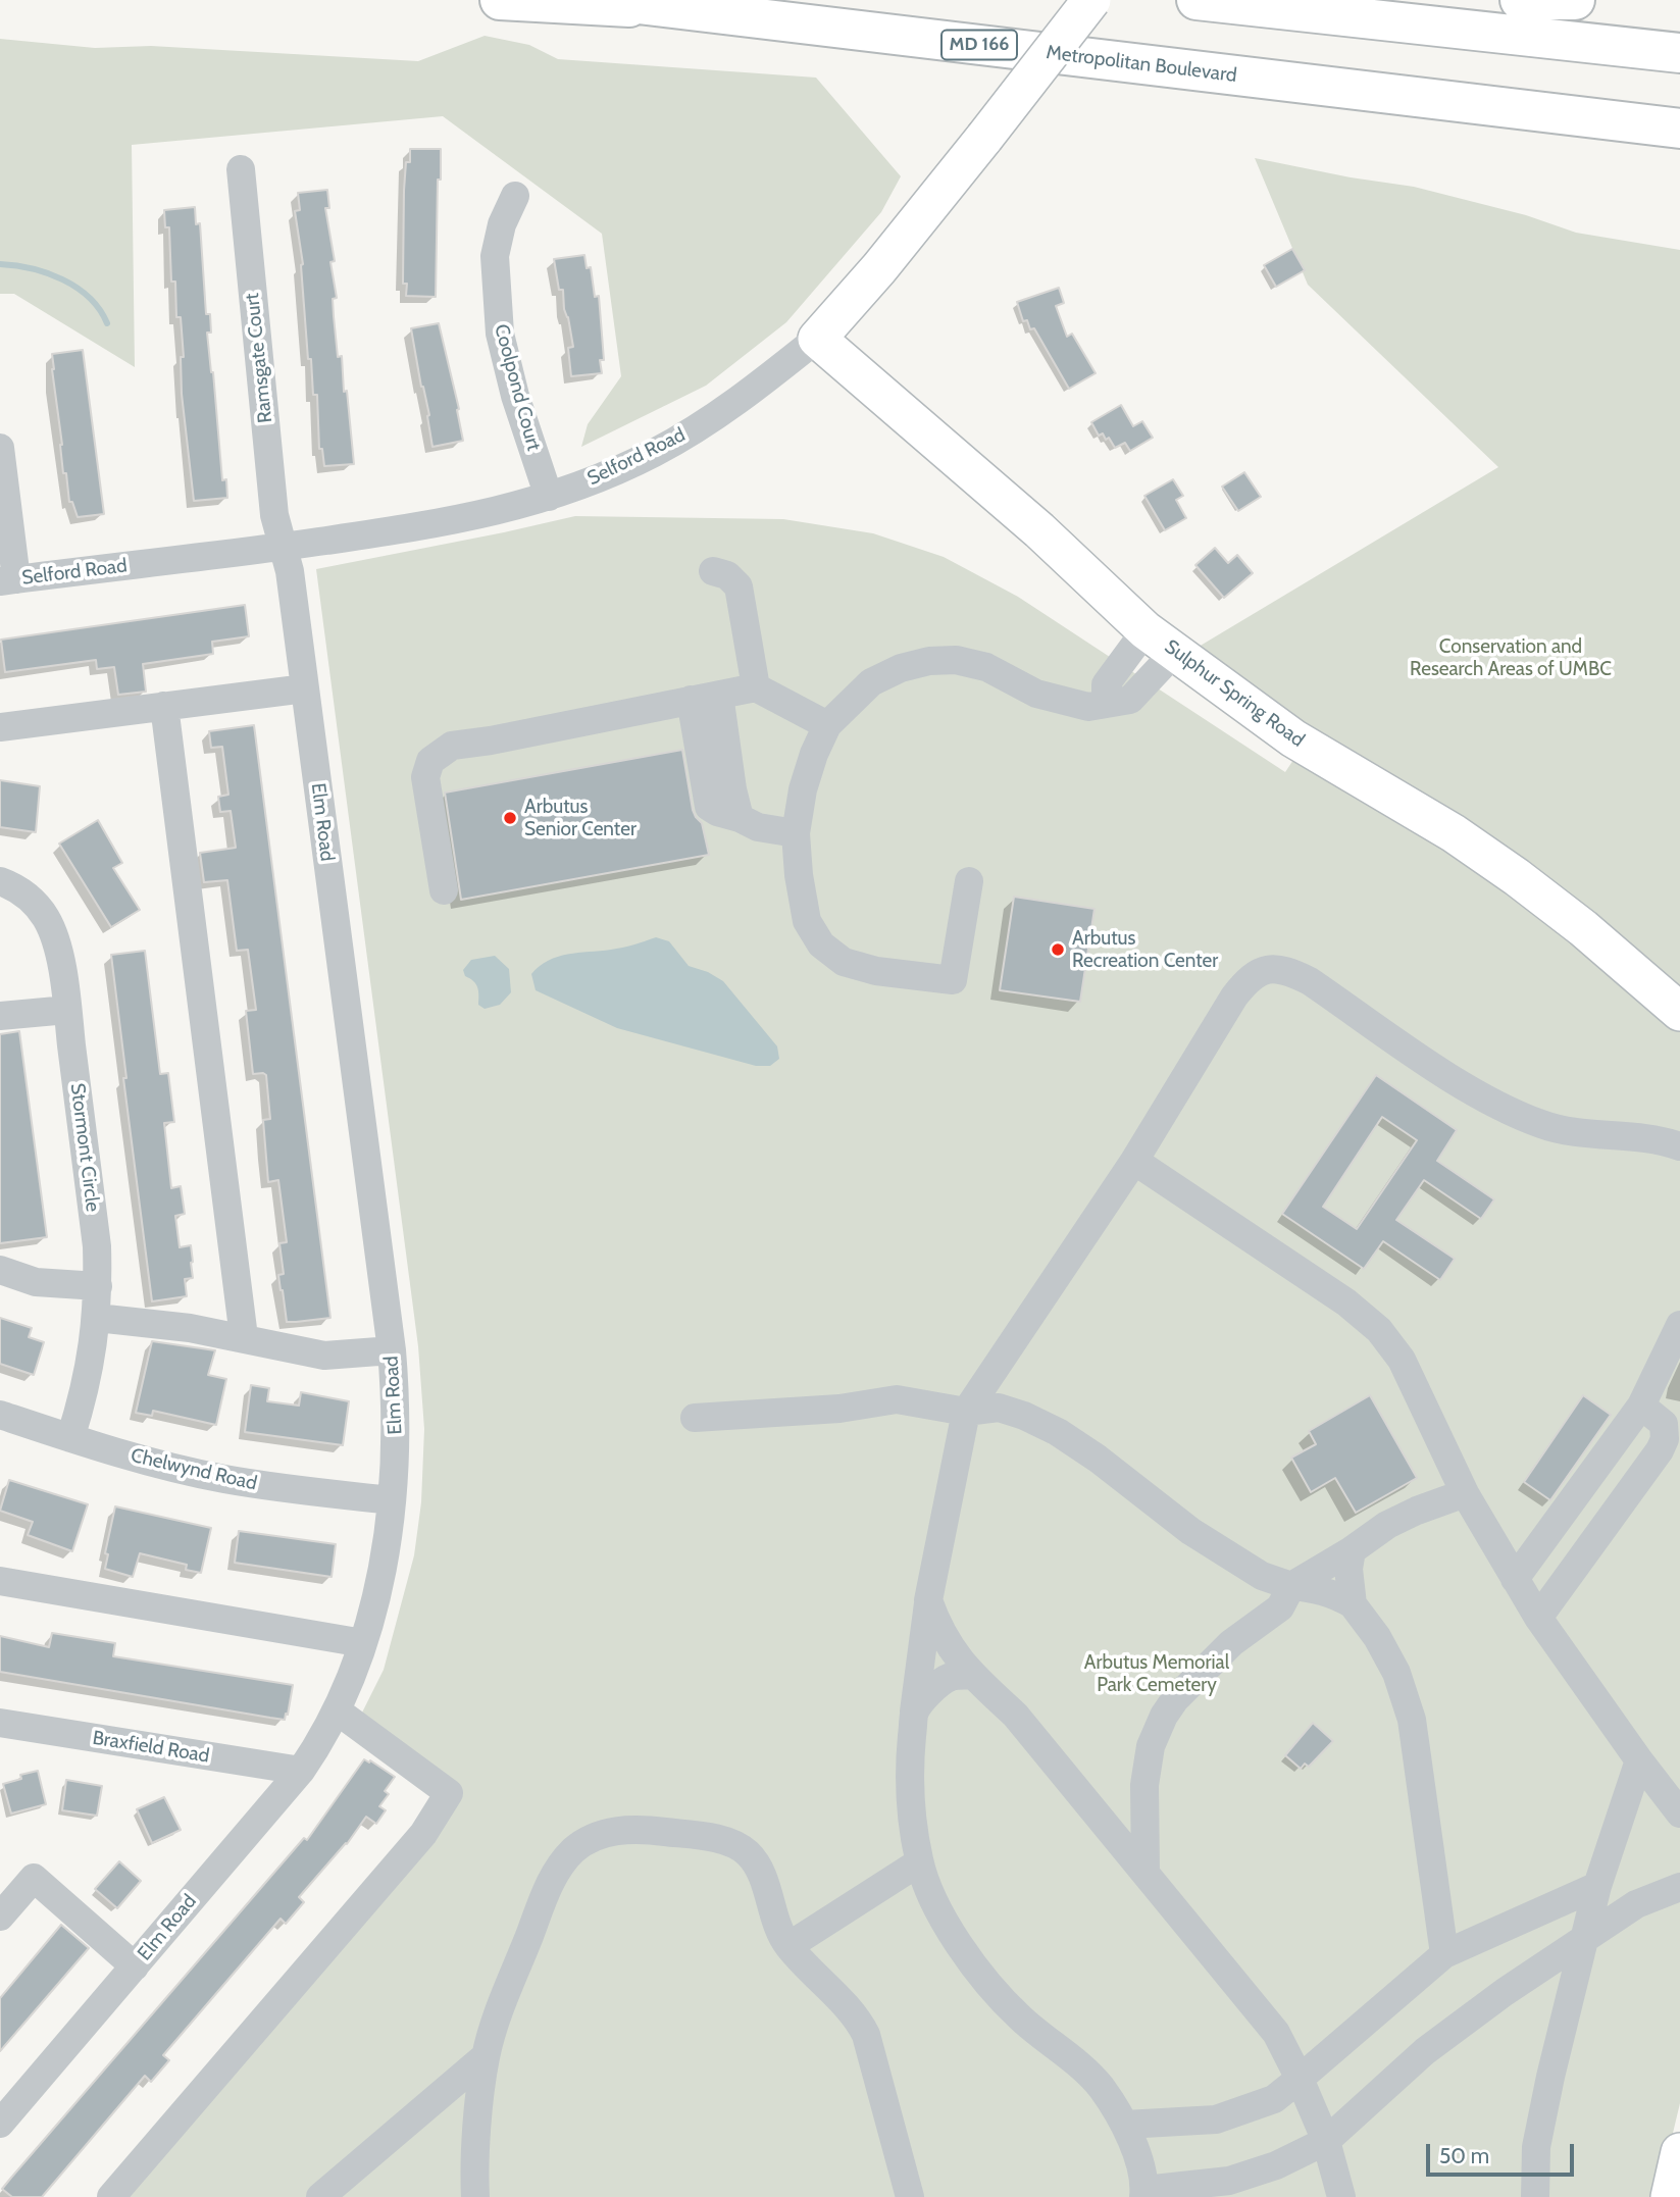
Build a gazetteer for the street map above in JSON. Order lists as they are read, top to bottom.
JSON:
{
  "streets": {
    "highway": ["MD 166", "Metropolitan Boulevard"],
    "main road": ["Selford Road", "Sulphur Spring Road"],
    "street": [
      "Ramsgate Court",
      "Coolpond Court",
      "Elm Road",
      "Stormont Circle",
      "Chelwynd Road",
      "Braxfield Road"
    ]
  },
  "crossings": [
    ["Ramsgate Court", "Selford Road"],
    ["Ramsgate Court", "Elm Road"],
    ["Coolpond Court", "Selford Road"],
    ["Selford Road", "Sulphur Spring Road"],
    ["Selford Road", "Elm Road"],
    ["Elm Road", "Chelwynd Road"],
    ["Elm Road", "Braxfield Road"],
    ["Stormont Circle", "Chelwynd Road"]
  ],
  "parks": ["Conservation and Research Areas of UMBC", "Arbutus Memorial Park Cemetery"],
  "places": ["Arbutus Senior Center", "Arbutus Recreation Center"],
  "scale_bar": "50 m"
}
